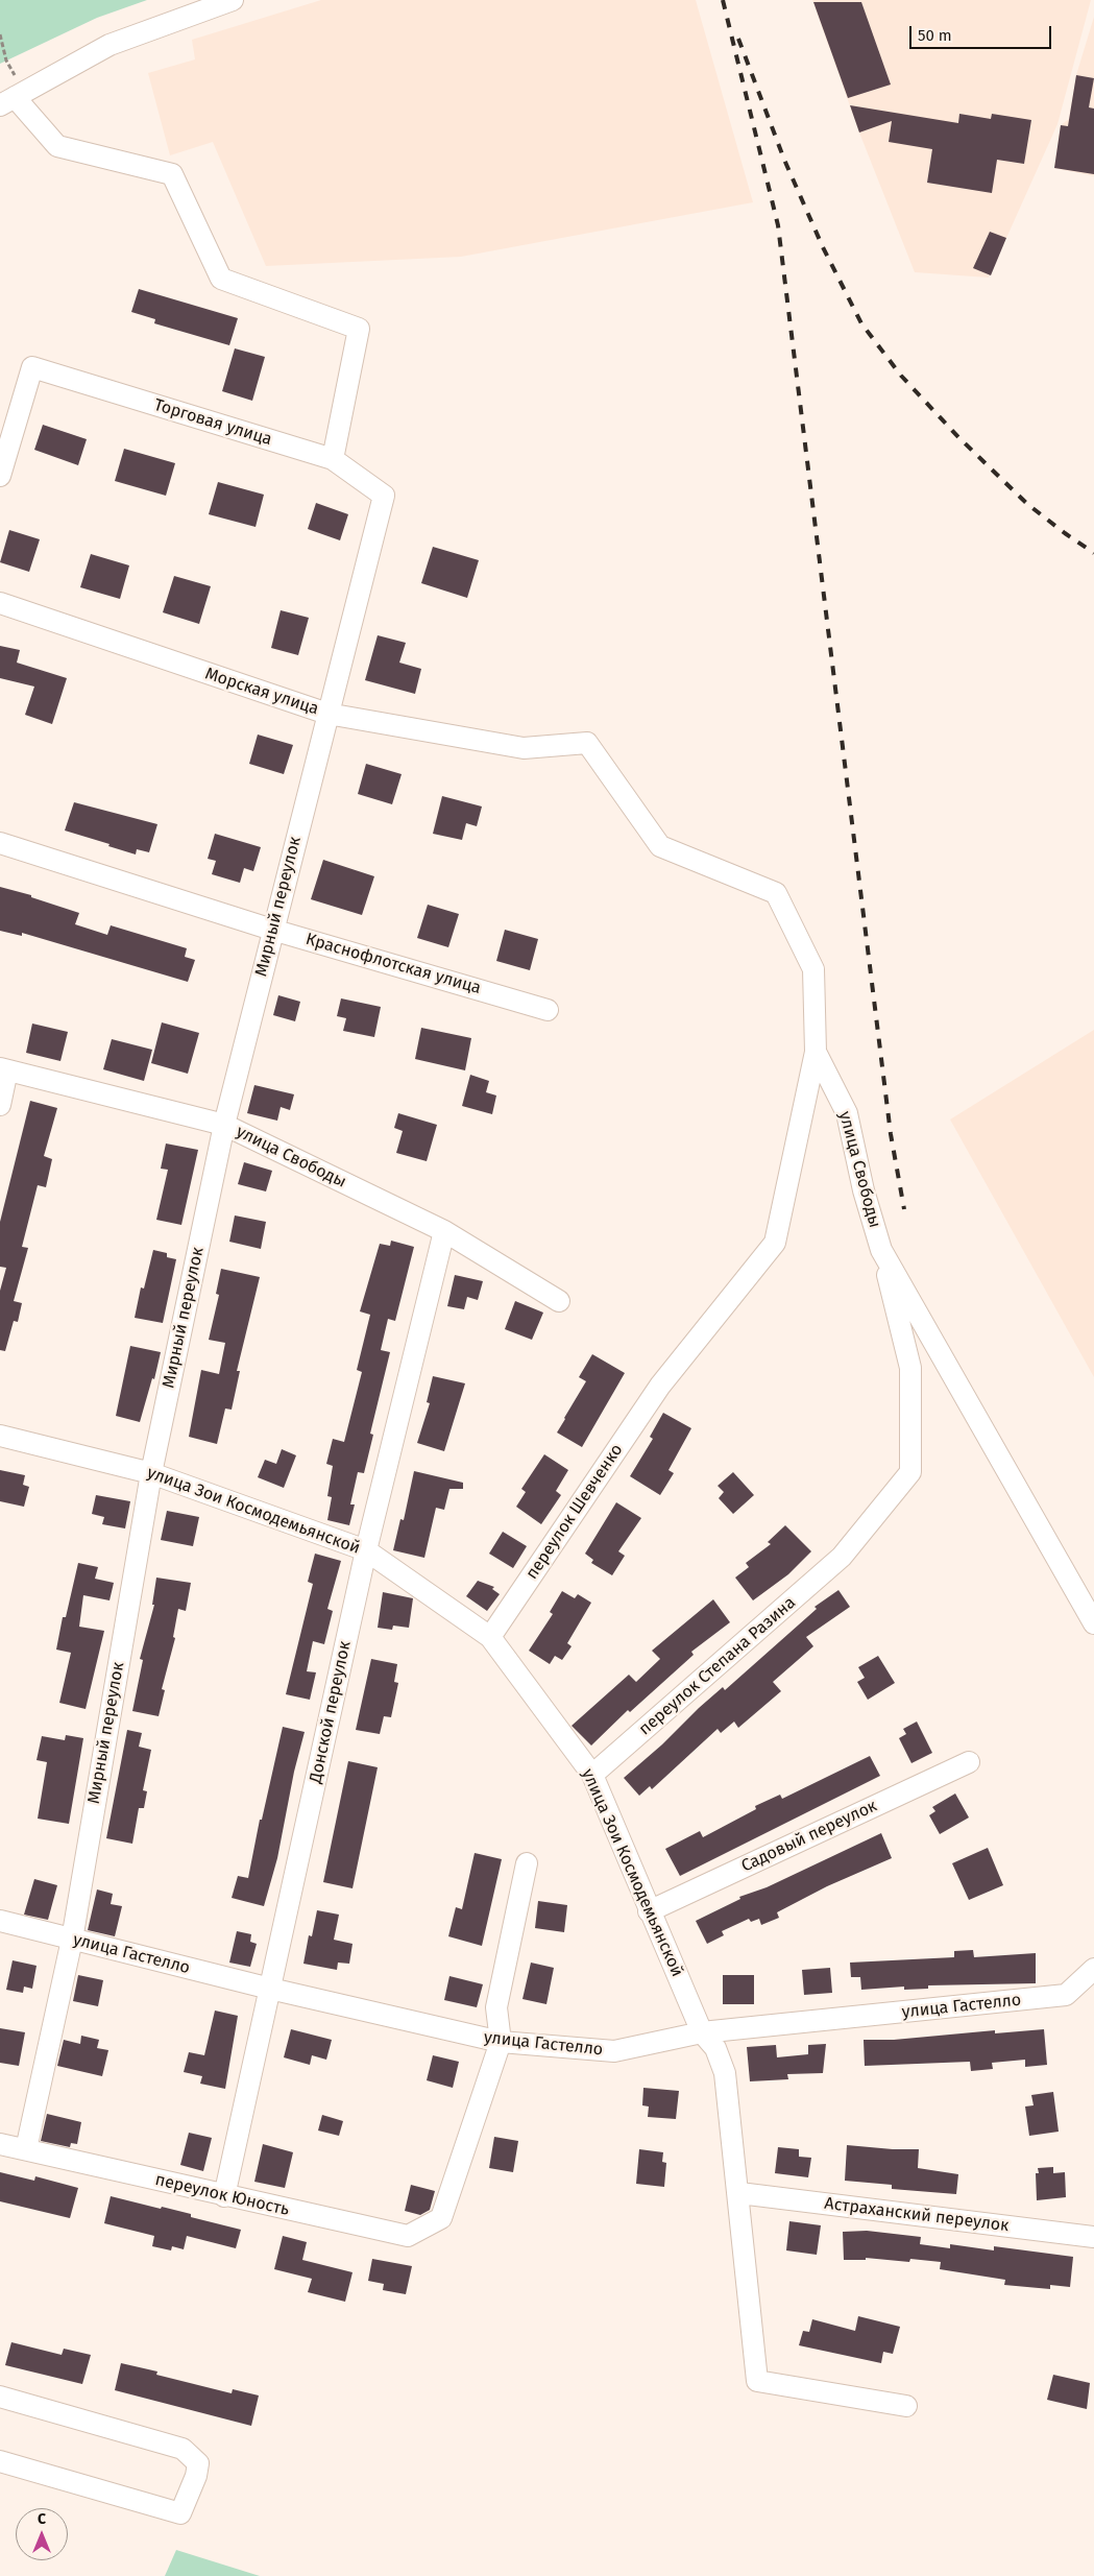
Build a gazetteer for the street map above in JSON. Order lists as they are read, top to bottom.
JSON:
{
  "streets": {
    "street": [
      "Торговая улица",
      "Морская улица",
      "Мирный переулок",
      "Краснофлотская улица",
      "улица Свободы",
      "улица Зои Космодемьянской",
      "переулок Шевченко",
      "переулок Степана Разина",
      "Донской переулок",
      "Садовый переулок",
      "улица Гастелло",
      "переулок Юность",
      "Астраханский переулок"
    ]
  },
  "crossings": [
    ["Торговая улица", "Мирный переулок"],
    ["Морская улица", "Мирный переулок"],
    ["Морская улица", "улица Свободы"],
    ["Мирный переулок", "Краснофлотская улица"],
    ["Мирный переулок", "улица Свободы"],
    ["Мирный переулок", "улица Зои Космодемьянской"],
    ["Мирный переулок", "улица Гастелло"],
    ["Мирный переулок", "переулок Юность"],
    ["улица Свободы", "переулок Шевченко"],
    ["улица Свободы", "переулок Степана Разина"],
    ["улица Свободы", "Донской переулок"],
    ["улица Зои Космодемьянской", "переулок Шевченко"],
    ["улица Зои Космодемьянской", "переулок Степана Разина"],
    ["улица Зои Космодемьянской", "Донской переулок"],
    ["улица Зои Космодемьянской", "Садовый переулок"],
    ["улица Зои Космодемьянской", "улица Гастелло"],
    ["улица Зои Космодемьянской", "Астраханский переулок"],
    ["Донской переулок", "улица Гастелло"],
    ["Донской переулок", "переулок Юность"],
    ["улица Гастелло", "переулок Юность"]
  ],
  "scale_bar": "50 m",
  "north": "top"
}
